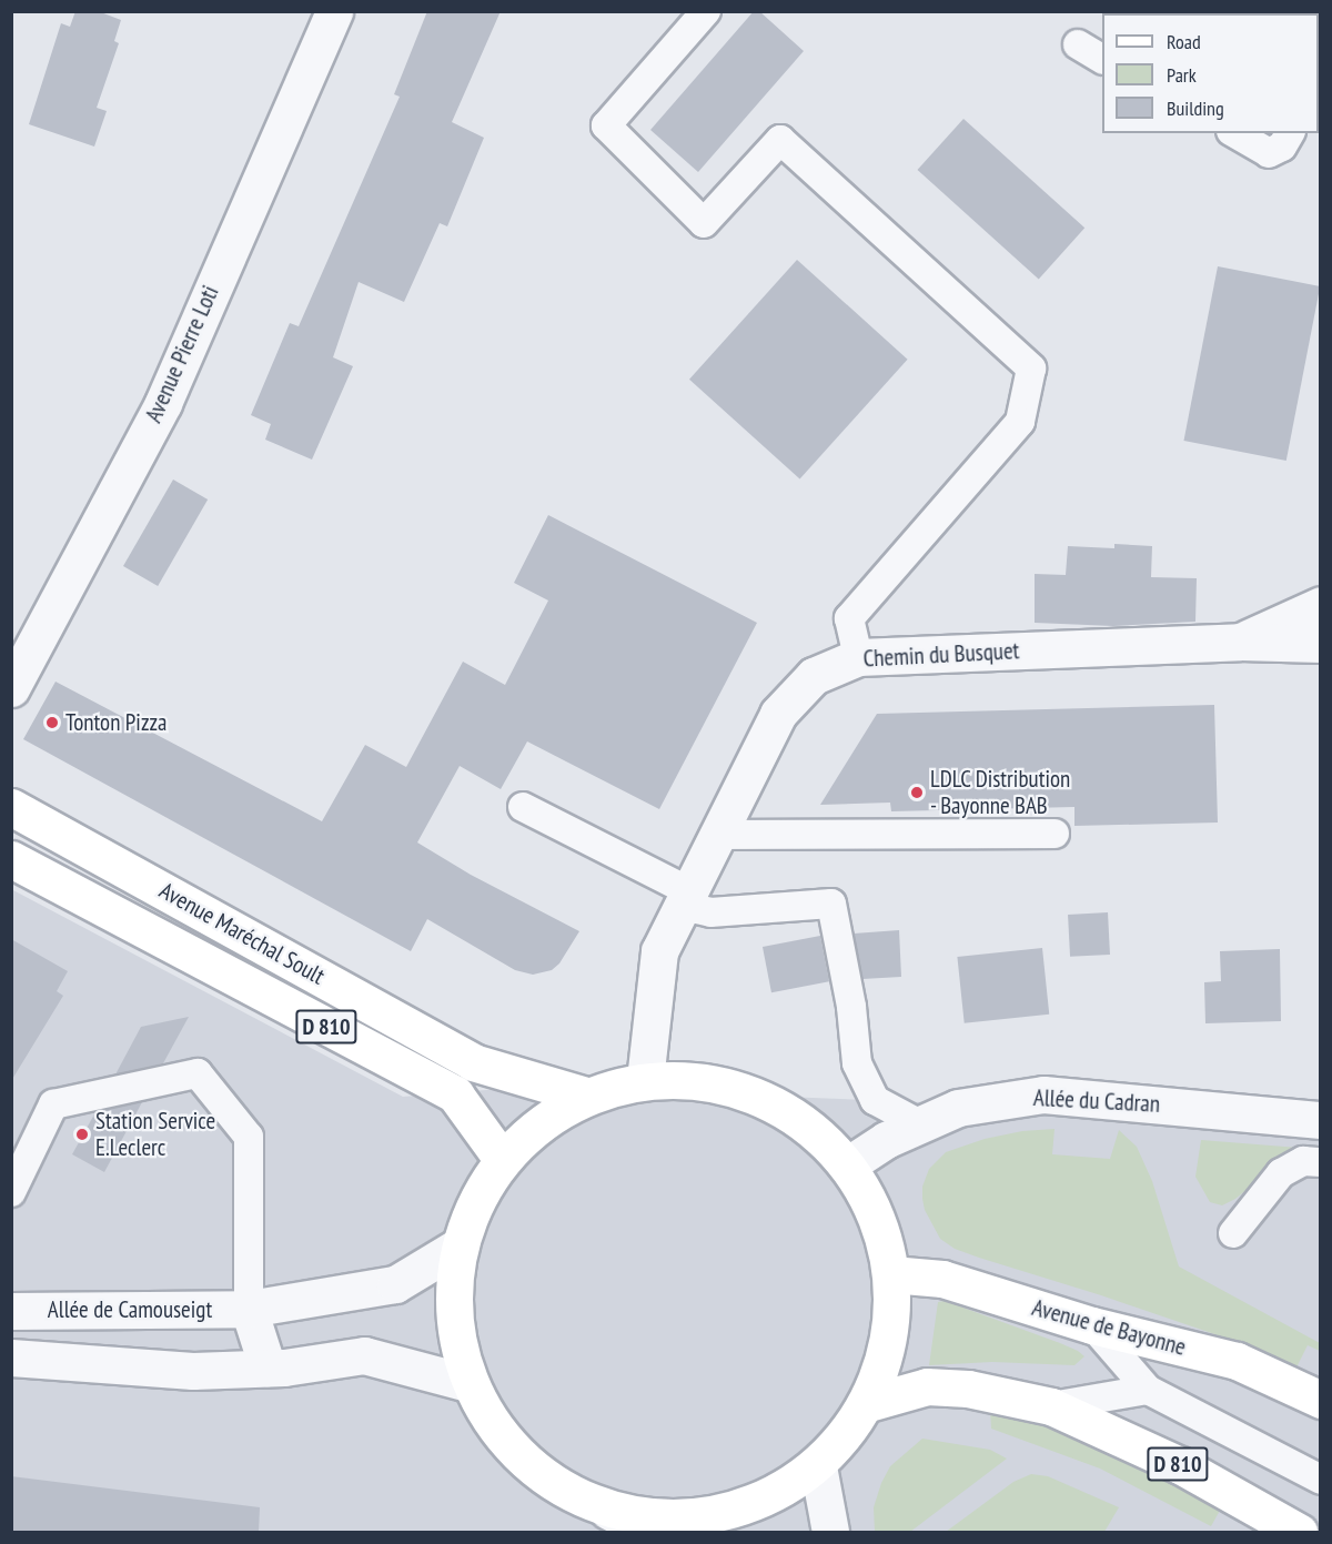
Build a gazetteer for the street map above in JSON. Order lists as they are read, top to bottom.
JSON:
{
  "streets": {
    "main road": ["Avenue Maréchal Soult", "D 810", "Avenue de Bayonne"],
    "street": [
      "Avenue Pierre Loti",
      "Chemin du Busquet",
      "Allée du Cadran",
      "Allée de Camouseigt"
    ]
  },
  "places": ["Tonton Pizza", "LDLC Distribution - Bayonne BAB", "Station Service E.Leclerc"],
  "legend": ["Road", "Park", "Building"]
}
